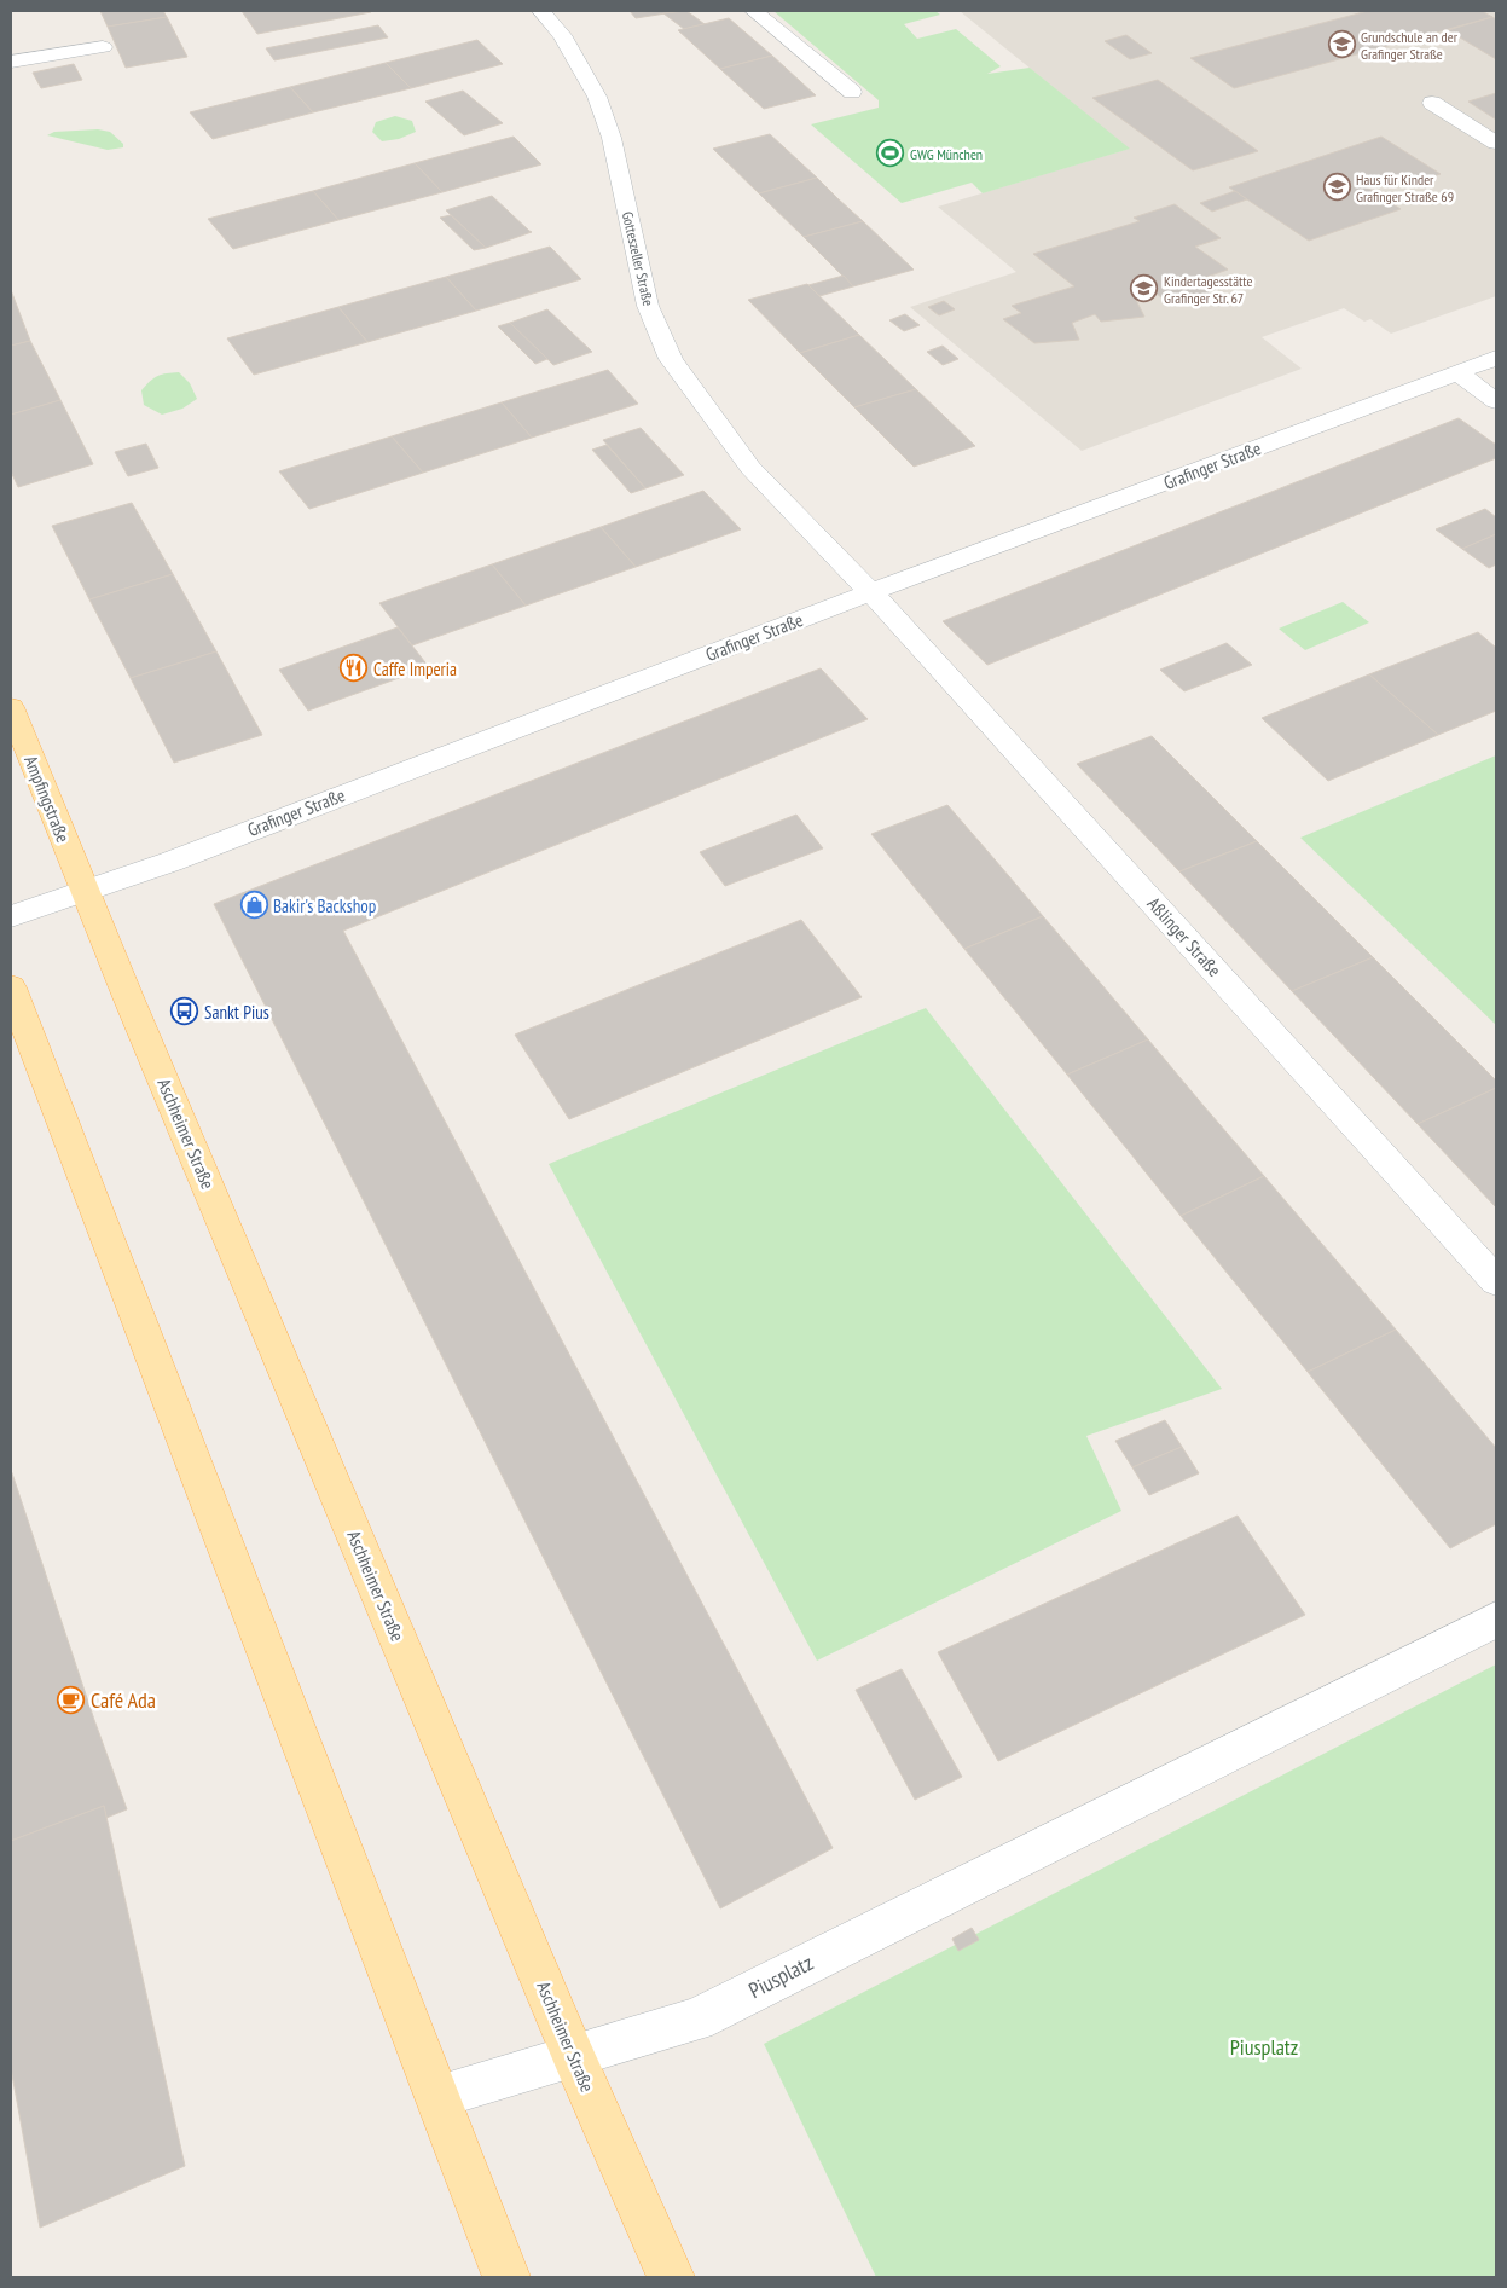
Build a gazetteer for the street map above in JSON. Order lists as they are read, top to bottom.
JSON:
{
  "streets": {
    "main road": ["Ampfingstraße", "Aschheimer Straße"],
    "street": [
      "Gotteszeller Straße",
      "Grafinger Straße",
      "Aßlinger Straße",
      "Piusplatz"
    ]
  },
  "crossings": [
    ["Gotteszeller Straße", "Grafinger Straße"],
    ["Gotteszeller Straße", "Aßlinger Straße"],
    ["Grafinger Straße", "Ampfingstraße"],
    ["Grafinger Straße", "Aßlinger Straße"],
    ["Grafinger Straße", "Aschheimer Straße"],
    ["Ampfingstraße", "Aschheimer Straße"],
    ["Aschheimer Straße", "Piusplatz"]
  ],
  "parks": ["Piusplatz"],
  "places": {
    "school or university": ["Grundschule an der Grafinger Straße", "Haus für Kinder Grafinger Straße 69", "Kindertagesstätte Grafinger Str. 67"],
    "sports": ["GWG München"],
    "restaurant": ["Caffe Imperia"],
    "shop": ["Bakir's Backshop"],
    "bus stop": ["Sankt Pius"],
    "cafe": ["Café Ada"]
  }
}
